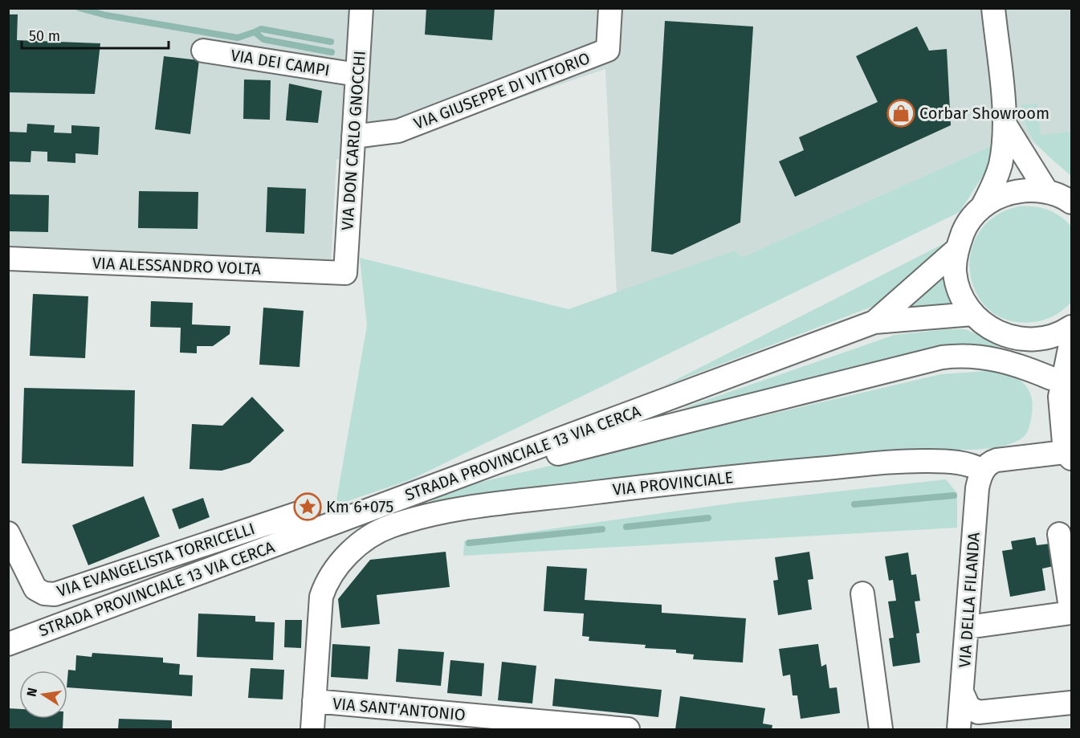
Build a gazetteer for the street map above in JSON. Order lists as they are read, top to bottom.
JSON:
{
  "streets": {
    "street": [
      "VIA DEI CAMPI",
      "VIA GIUSEPPE DI VITTORIO",
      "VIA DON CARLO GNOCCHI",
      "VIA ALESSANDRO VOLTA",
      "STRADA PROVINCIALE 13 VIA CERCA",
      "VIA PROVINCIALE",
      "VIA EVANGELISTA TORRICELLI",
      "VIA DELLA FILANDA",
      "VIA SANT'ANTONIO"
    ]
  },
  "crossings": [
    ["VIA DEI CAMPI", "VIA DON CARLO GNOCCHI"],
    ["VIA GIUSEPPE DI VITTORIO", "VIA DON CARLO GNOCCHI"],
    ["VIA DON CARLO GNOCCHI", "VIA ALESSANDRO VOLTA"],
    ["VIA PROVINCIALE", "VIA DELLA FILANDA"],
    ["VIA PROVINCIALE", "VIA SANT'ANTONIO"]
  ],
  "places": {
    "shop": ["Corbar Showroom"],
    "place": ["Km 6+075"]
  },
  "scale_bar": "50 m",
  "north": "left"
}
